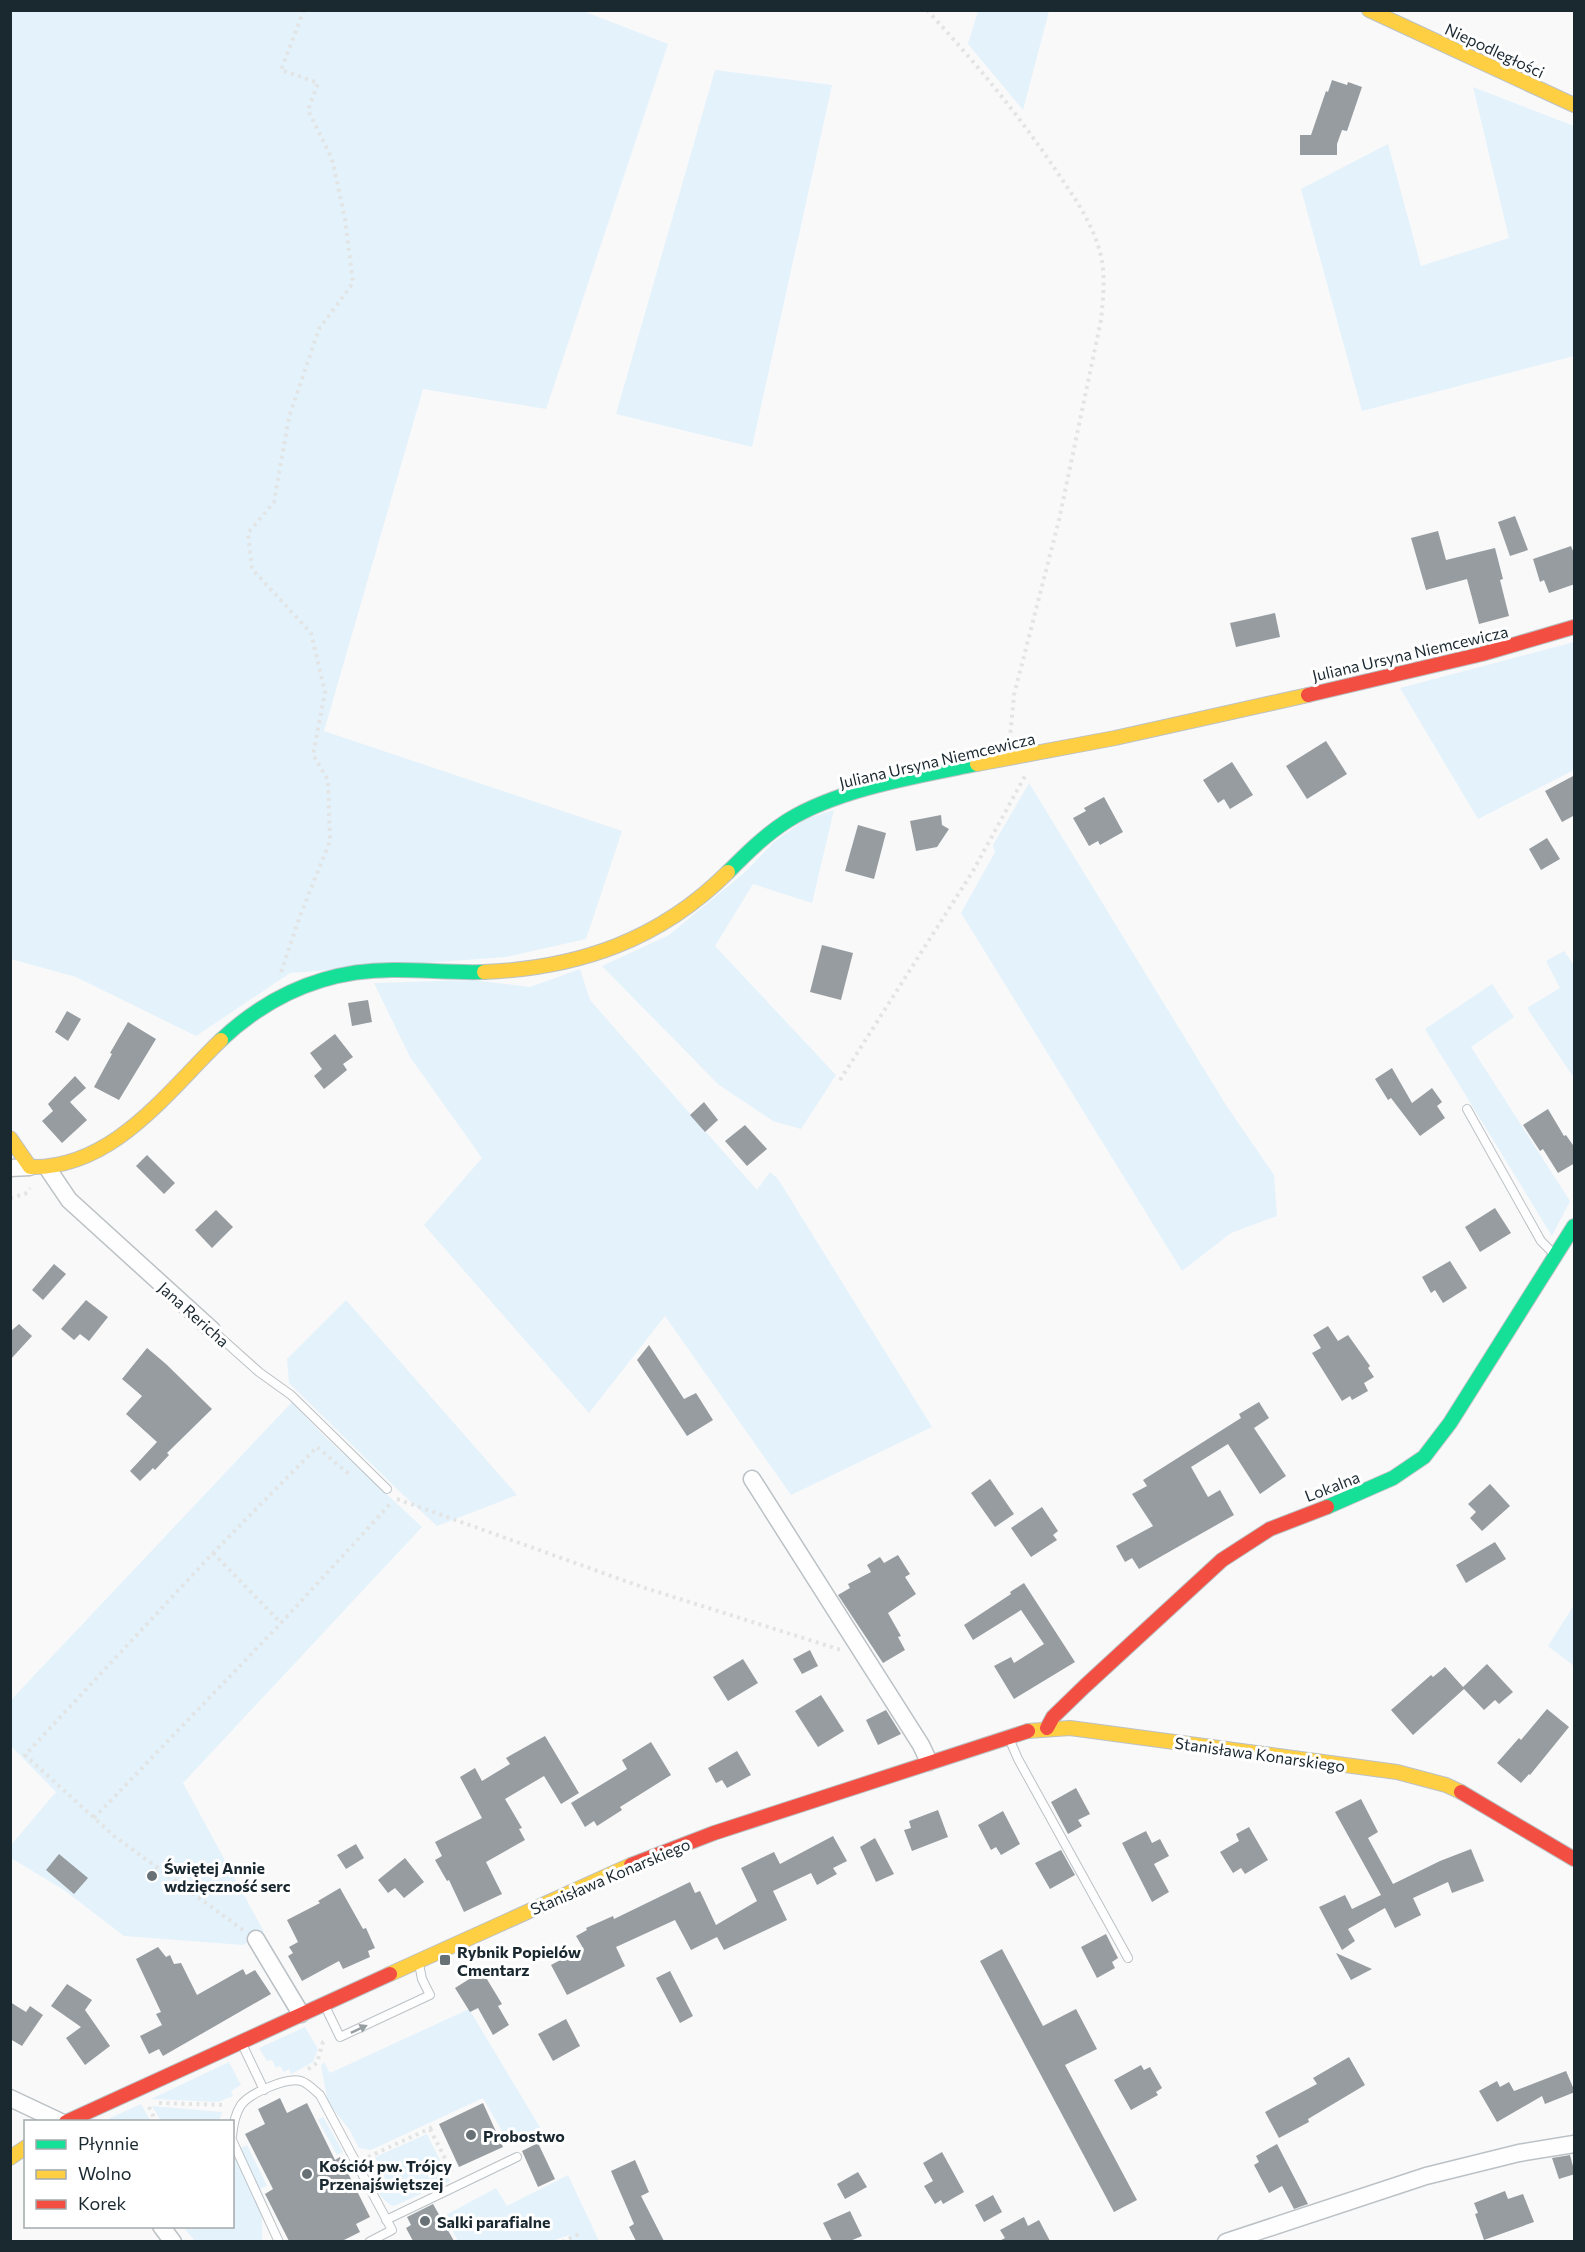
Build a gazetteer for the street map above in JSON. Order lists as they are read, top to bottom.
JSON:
{
  "streets": {
    "street": [
      "Niepodległości",
      "Juliana Ursyna Niemcewicza",
      "Jana Rericha",
      "Lokalna",
      "Stanisława Konarskiego"
    ]
  },
  "crossings": [
    ["Juliana Ursyna Niemcewicza", "Jana Rericha"],
    ["Lokalna", "Stanisława Konarskiego"]
  ],
  "places": {
    "other": [
      "Świętej Annie wdzięczność serc",
      "Probostwo",
      "Kościół pw. Trójcy Przenajświętszej",
      "Salki parafialne"
    ],
    "transit": ["Rybnik Popielów Cmentarz"]
  },
  "legend": ["Płynnie", "Wolno", "Korek"]
}
